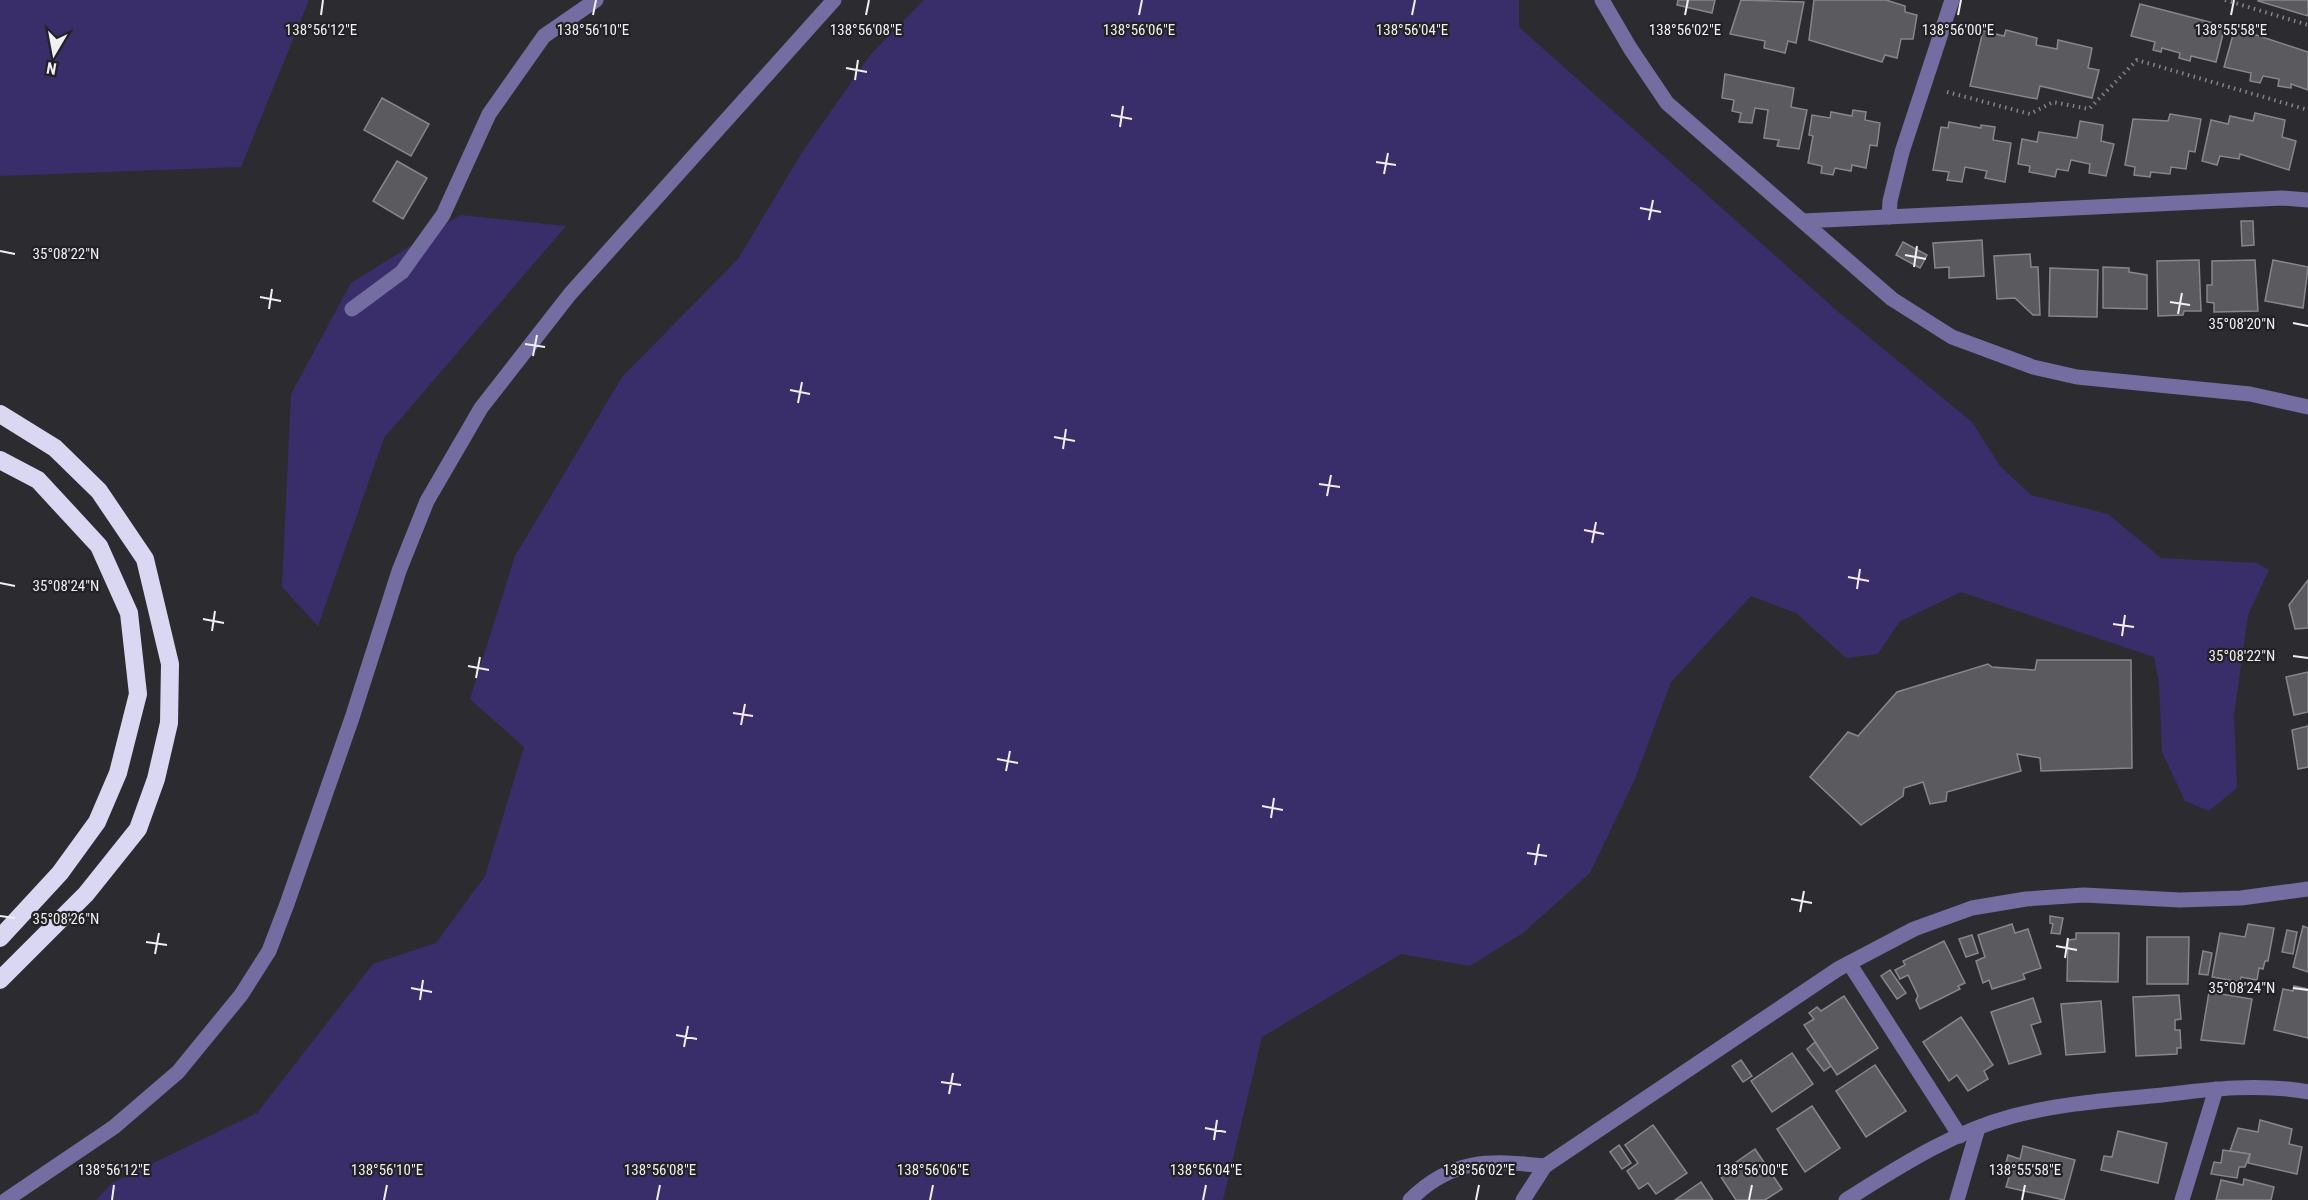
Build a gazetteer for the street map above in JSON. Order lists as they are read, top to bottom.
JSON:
{
  "north": "bottom",
  "coordinates": [
    "138°56'12\"E",
    "138°56'10\"E",
    "138°56'08\"E",
    "138°56'06\"E",
    "138°56'04\"E",
    "138°56'02\"E",
    "138°56'00\"E",
    "138°55'58\"E",
    "35°08'22\"N",
    "35°08'20\"N",
    "35°08'24\"N",
    "35°08'26\"N"
  ]
}
